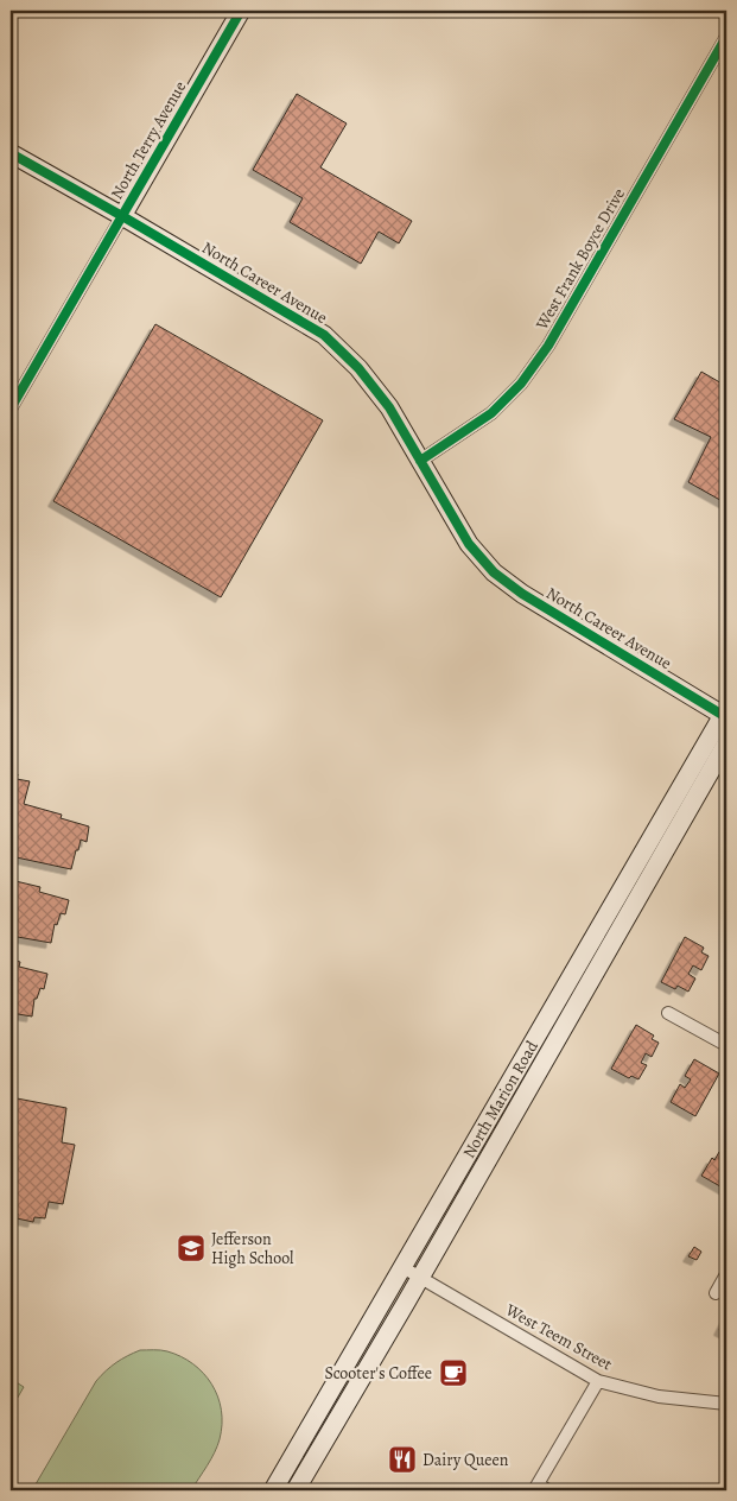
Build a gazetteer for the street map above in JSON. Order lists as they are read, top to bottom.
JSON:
{
  "streets": {
    "main road": ["North Terry Avenue", "North Career Avenue", "North Marion Road"],
    "street": ["West Frank Boyce Drive", "West Teem Street"]
  },
  "crossings": [
    ["North Terry Avenue", "North Career Avenue"],
    ["West Frank Boyce Drive", "North Career Avenue"],
    ["North Career Avenue", "North Marion Road"],
    ["North Marion Road", "West Teem Street"]
  ],
  "places": {
    "school or university": ["Jefferson High School"],
    "cafe": ["Scooter's Coffee"],
    "restaurant": ["Dairy Queen"]
  }
}
